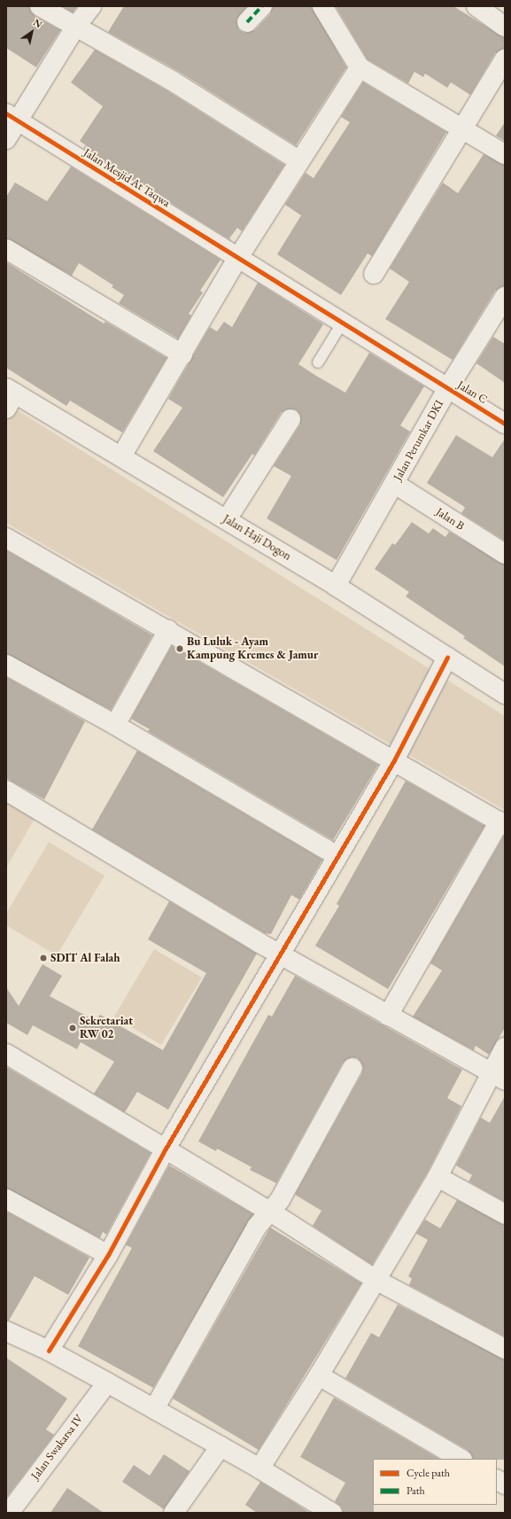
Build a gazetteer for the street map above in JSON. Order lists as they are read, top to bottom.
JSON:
{
  "streets": {
    "street": [
      "Jalan Mesjid At Taqwa",
      "Jalan C",
      "Jalan Perumkar DKI",
      "Jalan B",
      "Jalan Haji Dogon",
      "Jalan Swakarsa IV"
    ]
  },
  "crossings": [
    ["Jalan Mesjid At Taqwa", "Jalan C"],
    ["Jalan C", "Jalan Perumkar DKI"],
    ["Jalan Perumkar DKI", "Jalan B"],
    ["Jalan Perumkar DKI", "Jalan Haji Dogon"]
  ],
  "places": ["Bu Luluk - Ayam Kampung Kremes & Jamur", "SDIT Al Falah", "Sekretariat RW 02"],
  "legend": ["Cycle path", "Path"],
  "north": "top right"
}
